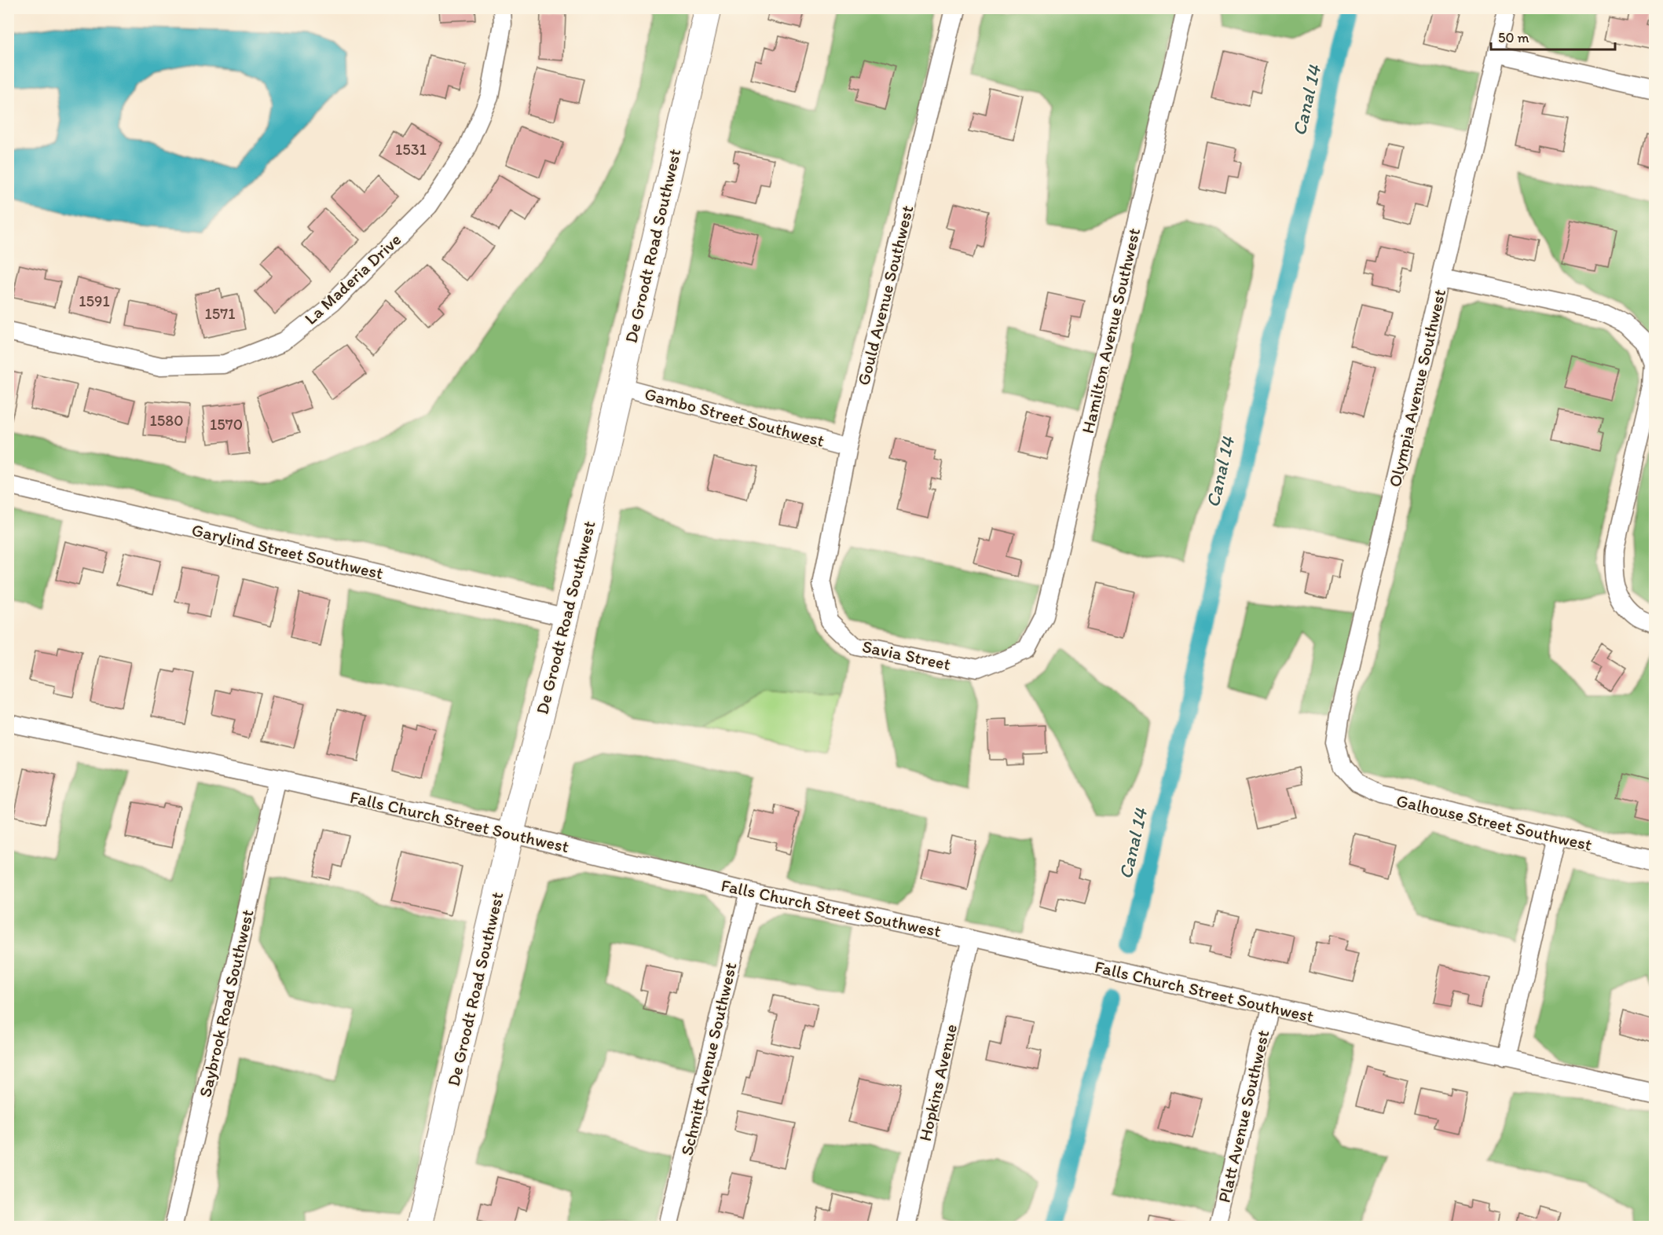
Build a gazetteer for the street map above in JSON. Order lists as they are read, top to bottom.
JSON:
{
  "streets": {
    "street": [
      "De Groodt Road Southwest",
      "La Maderia Drive",
      "Gould Avenue Southwest",
      "Hamilton Avenue Southwest",
      "Olympia Avenue Southwest",
      "Gambo Street Southwest",
      "Garylind Street Southwest",
      "Savia Street",
      "Falls Church Street Southwest",
      "Galhouse Street Southwest",
      "Saybrook Road Southwest",
      "Schmitt Avenue Southwest",
      "Hopkins Avenue",
      "Platt Avenue Southwest"
    ]
  },
  "crossings": [
    ["De Groodt Road Southwest", "Gambo Street Southwest"],
    ["De Groodt Road Southwest", "Garylind Street Southwest"],
    ["De Groodt Road Southwest", "Falls Church Street Southwest"],
    ["Gould Avenue Southwest", "Gambo Street Southwest"],
    ["Gould Avenue Southwest", "Savia Street"],
    ["Hamilton Avenue Southwest", "Savia Street"],
    ["Olympia Avenue Southwest", "Galhouse Street Southwest"],
    ["Falls Church Street Southwest", "Saybrook Road Southwest"],
    ["Falls Church Street Southwest", "Schmitt Avenue Southwest"],
    ["Falls Church Street Southwest", "Hopkins Avenue"],
    ["Falls Church Street Southwest", "Platt Avenue Southwest"]
  ],
  "water": ["Canal 14"],
  "house_numbers": [
    "1531",
    "1591",
    "1571",
    "1580",
    "1570"
  ],
  "scale_bar": "50 m"
}
